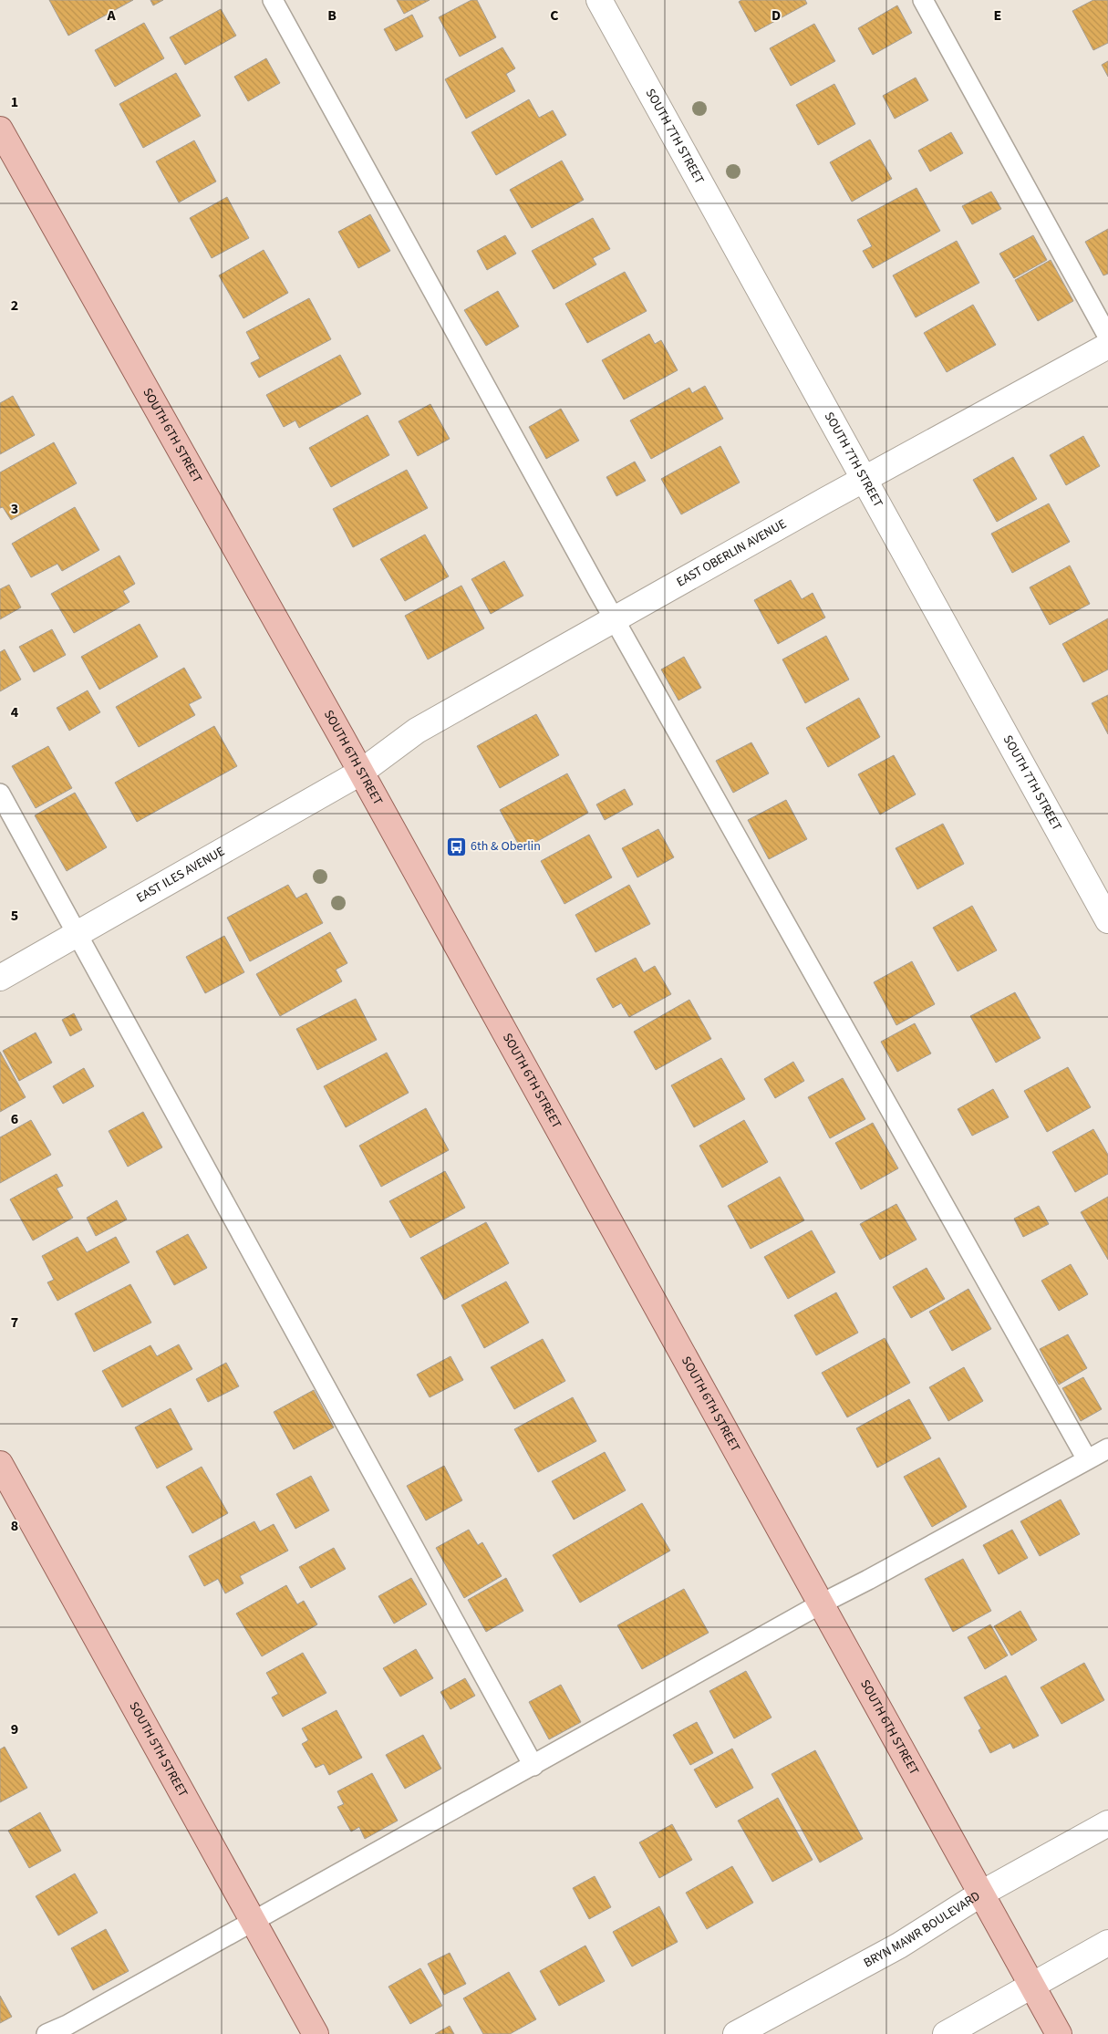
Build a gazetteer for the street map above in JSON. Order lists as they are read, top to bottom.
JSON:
{
  "streets": {
    "main road": ["SOUTH 6TH STREET", "SOUTH 5TH STREET"],
    "street": [
      "SOUTH 7TH STREET",
      "EAST OBERLIN AVENUE",
      "EAST ILES AVENUE",
      "BRYN MAWR BOULEVARD"
    ]
  },
  "crossings": [
    ["SOUTH 7TH STREET", "EAST OBERLIN AVENUE"],
    ["SOUTH 6TH STREET", "EAST OBERLIN AVENUE"],
    ["SOUTH 6TH STREET", "EAST ILES AVENUE"],
    ["SOUTH 6TH STREET", "BRYN MAWR BOULEVARD"],
    ["EAST OBERLIN AVENUE", "EAST ILES AVENUE"]
  ],
  "places": {
    "bus stop": ["6th & Oberlin"]
  },
  "grid": {
    "columns": [
      "A",
      "B",
      "C",
      "D",
      "E"
    ],
    "rows": [
      "1",
      "2",
      "3",
      "4",
      "5",
      "6",
      "7",
      "8",
      "9"
    ]
  }
}
